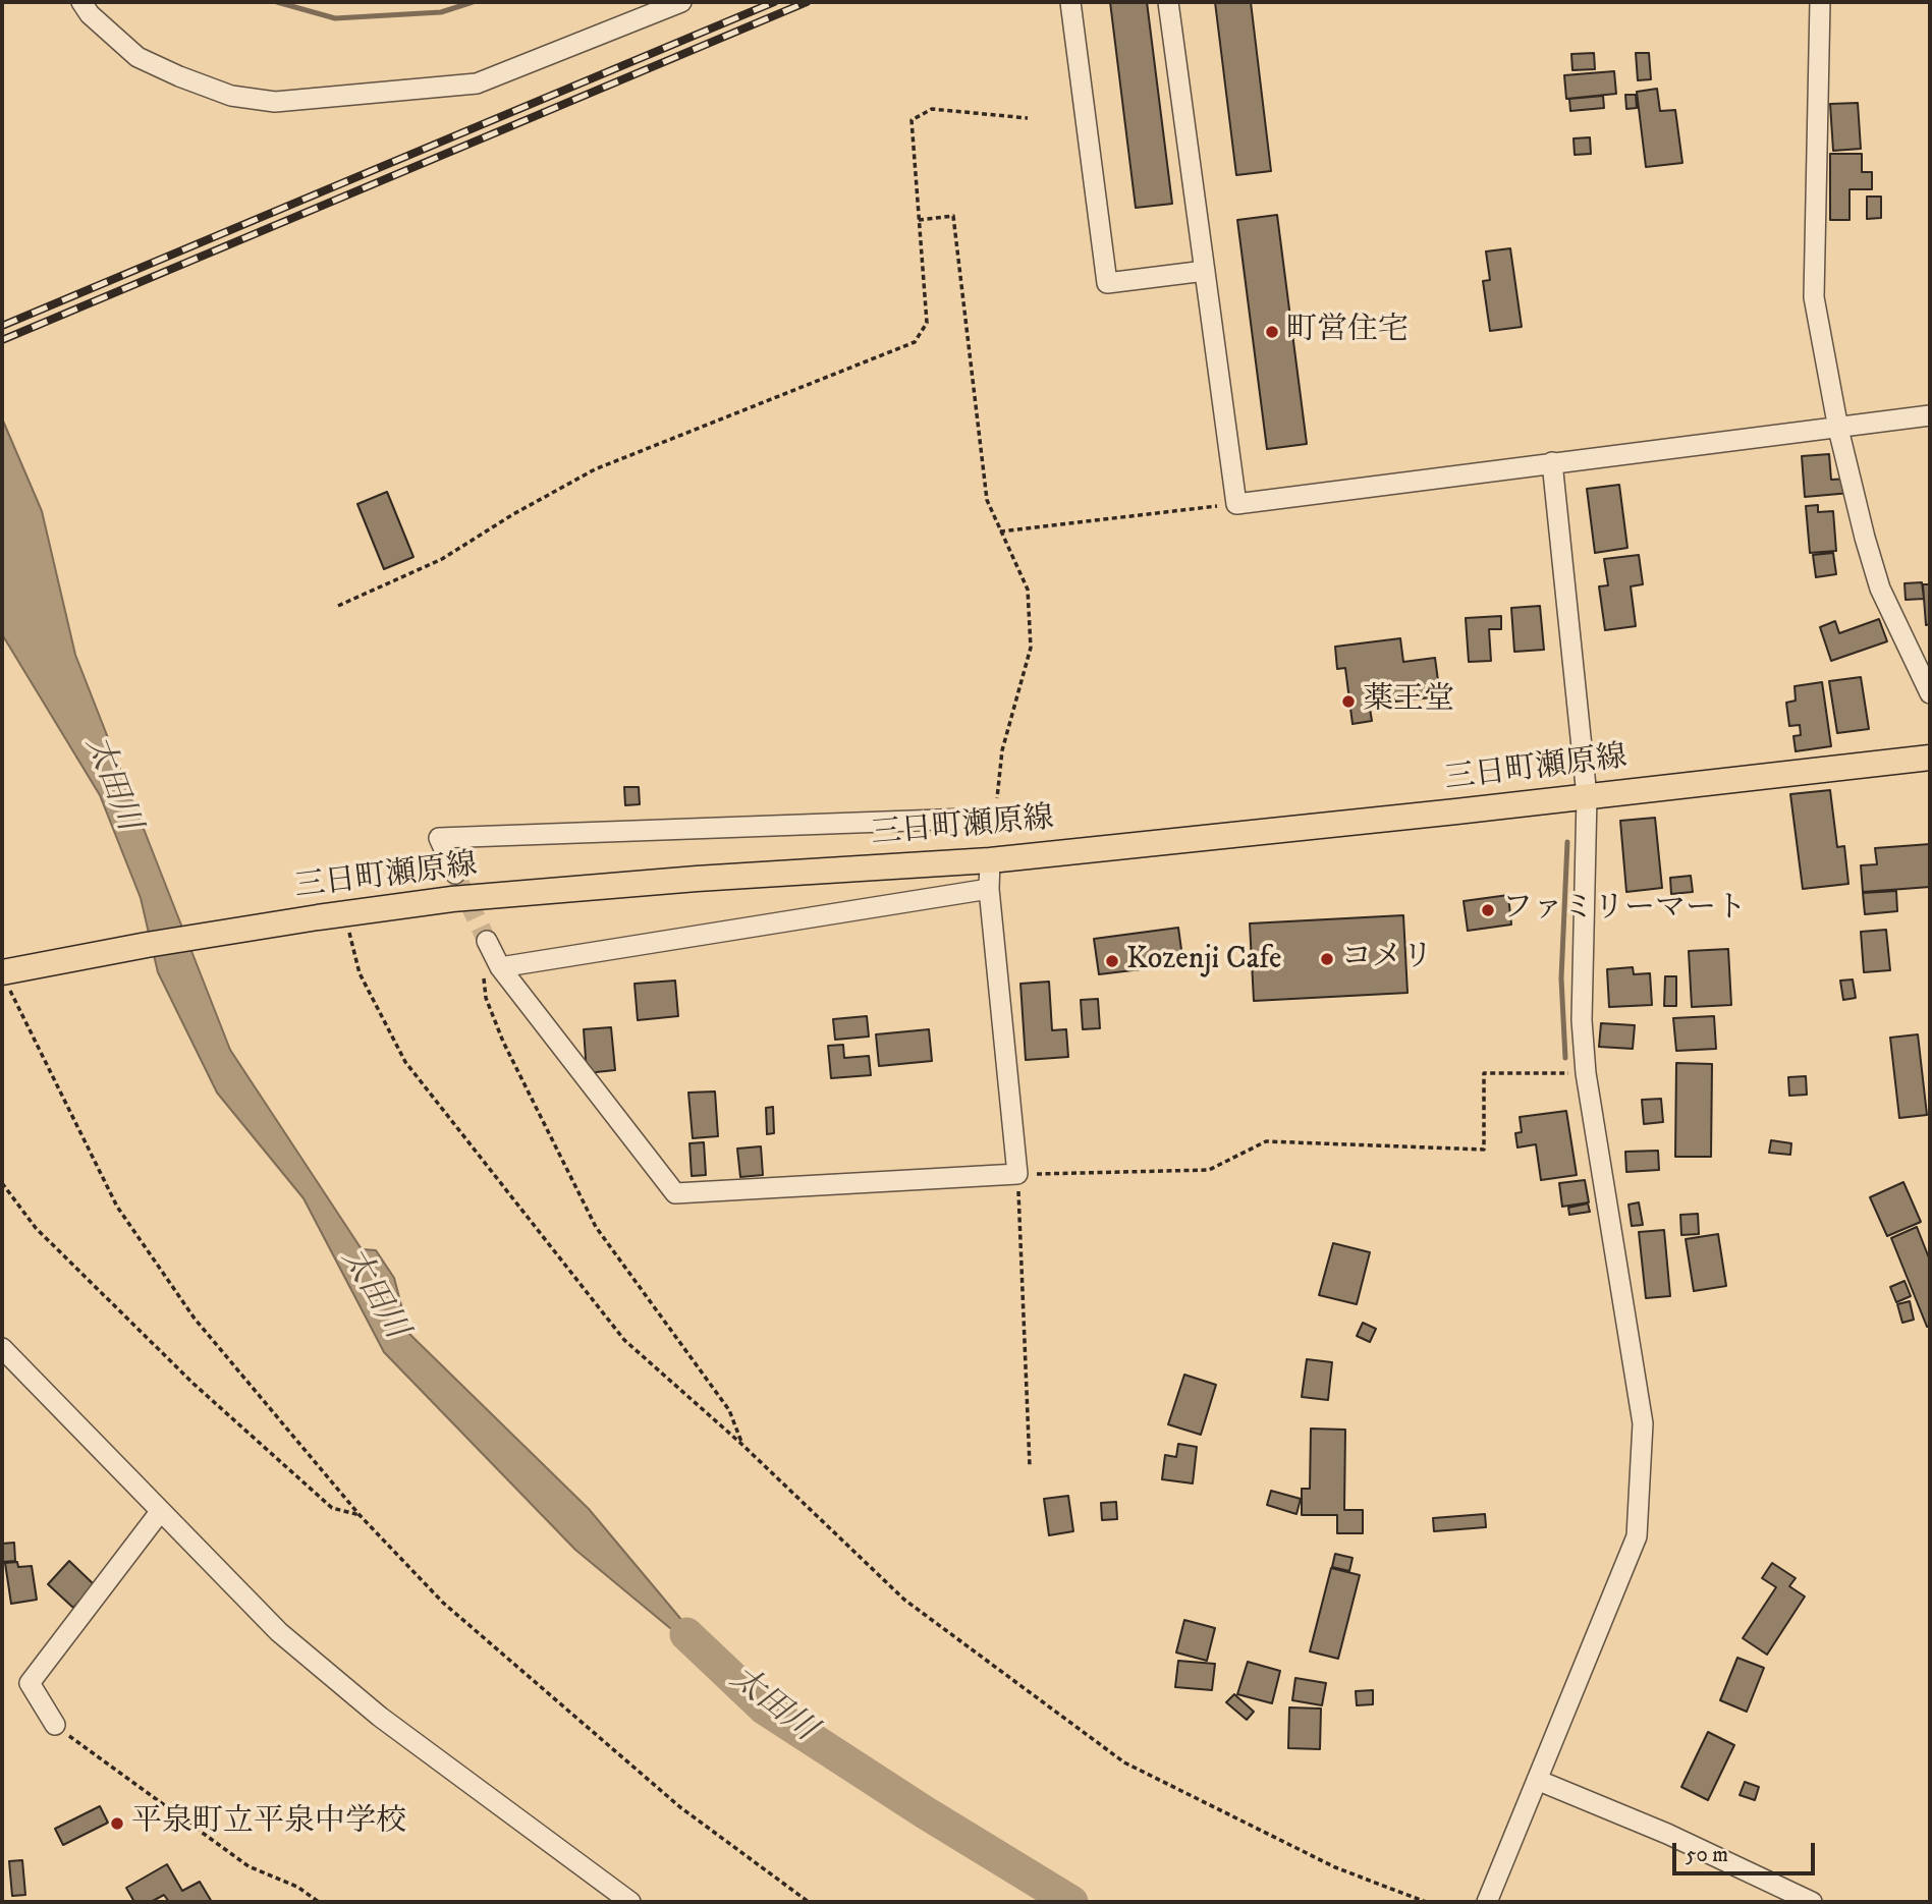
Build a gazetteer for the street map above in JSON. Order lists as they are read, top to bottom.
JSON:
{
  "streets": {
    "main road": ["三日町瀬原線"]
  },
  "water": ["太田川"],
  "places": [
    "町営住宅",
    "薬王堂",
    "ファミリーマート",
    "コメリ",
    "Kozenji Cafe",
    "平泉町立平泉中学校"
  ],
  "scale_bar": "50 m"
}
